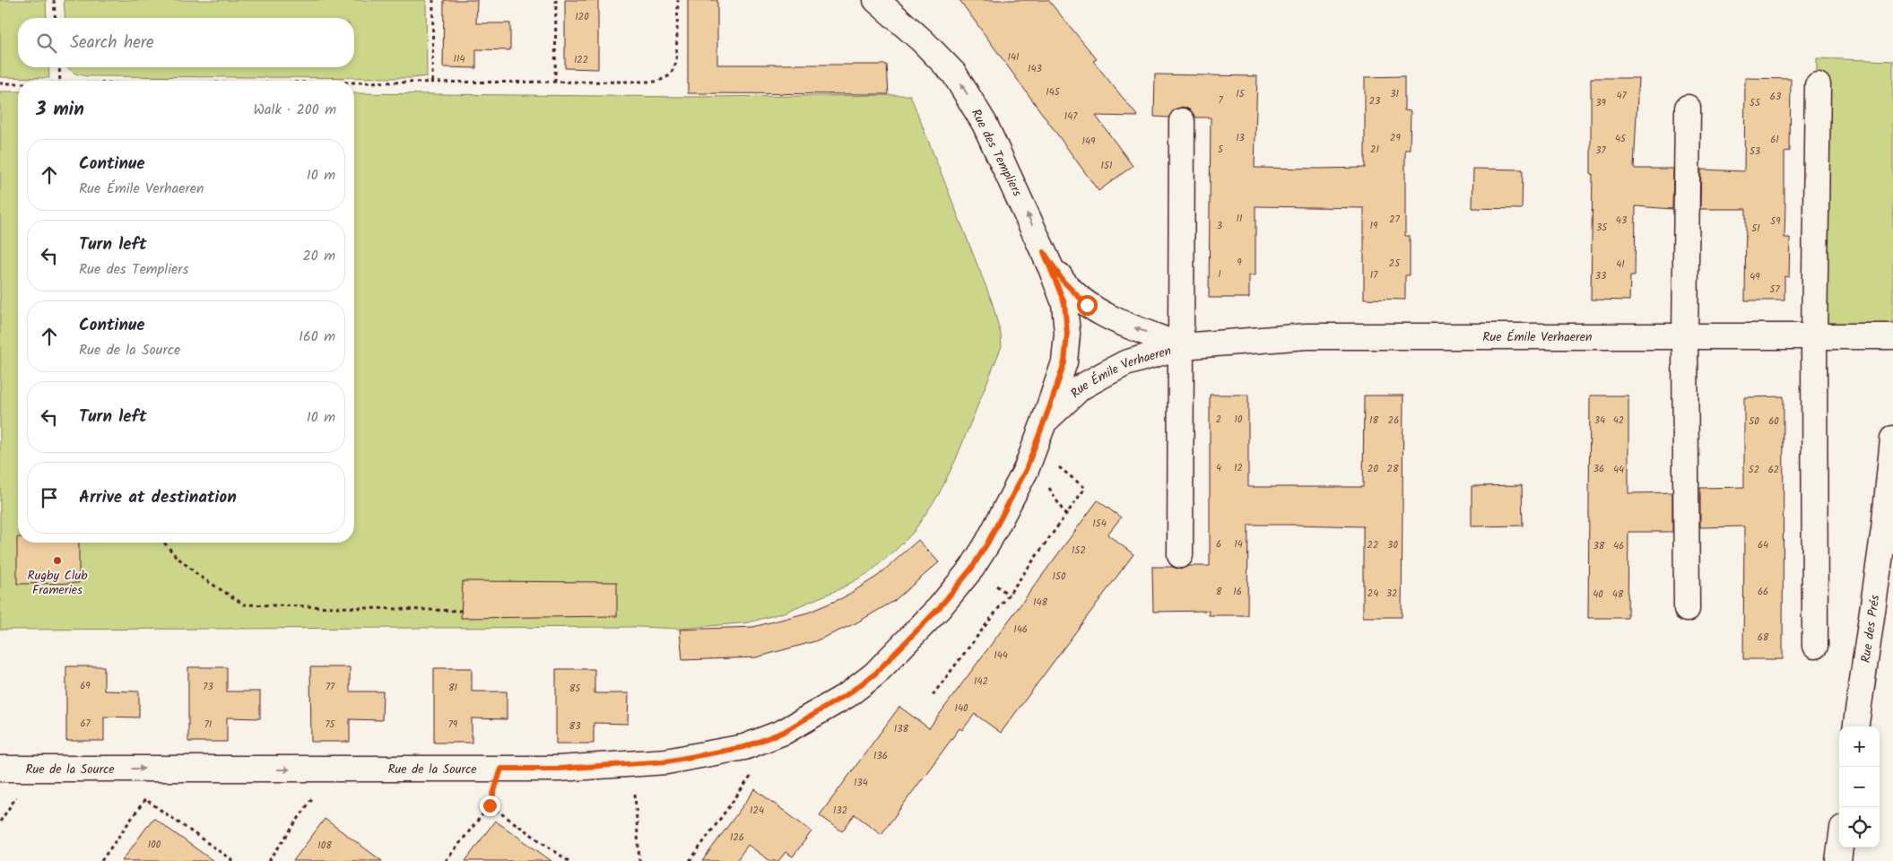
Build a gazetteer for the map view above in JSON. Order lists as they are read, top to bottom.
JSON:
{
  "streets": {
    "street": [
      "Rue des Templiers",
      "Rue Émile Verhaeren",
      "Rue des Prés",
      "Rue de la Source"
    ]
  },
  "crossings": [
    ["Rue des Templiers", "Rue Émile Verhaeren"],
    ["Rue des Templiers", "Rue de la Source"],
    ["Rue Émile Verhaeren", "Rue de la Source"]
  ],
  "one_way": ["Rue des Templiers"],
  "places": ["Rugby Club Frameries"],
  "house_numbers": [
    "120",
    "141",
    "114",
    "122",
    "143",
    "145",
    "15",
    "31",
    "47",
    "63",
    "7",
    "23",
    "39",
    "55",
    "147",
    "13",
    "29",
    "45",
    "61",
    "149",
    "5",
    "21",
    "37",
    "53",
    "151",
    "11",
    "27",
    "43",
    "59",
    "3",
    "19",
    "35",
    "51",
    "9",
    "25",
    "41",
    "1",
    "17",
    "33",
    "49",
    "57",
    "2",
    "10",
    "18",
    "26",
    "34",
    "42",
    "50",
    "60",
    "4",
    "12",
    "20",
    "28",
    "36",
    "44",
    "52",
    "62",
    "154",
    "6",
    "14",
    "22",
    "30",
    "64",
    "38",
    "46",
    "152",
    "150",
    "8",
    "16",
    "66",
    "24",
    "32",
    "40",
    "48",
    "148",
    "146",
    "68",
    "144",
    "142",
    "69",
    "73",
    "77",
    "81",
    "85",
    "140",
    "67",
    "71",
    "75",
    "79",
    "83",
    "138",
    "136",
    "134",
    "124",
    "132",
    "126",
    "100",
    "108"
  ],
  "page": {
    "search": "Search here",
    "heading": ["3 min", "Walk · 200 m"],
    "list": [
      ["Continue", "Rue Émile Verhaeren", "10 m"],
      ["Turn left", "Rue des Templiers", "20 m"],
      ["Continue", "Rue de la Source", "160 m"],
      ["Turn left", "10 m"],
      "Arrive at destination"
    ],
    "map_buttons": ["+", "−"]
  }
}
